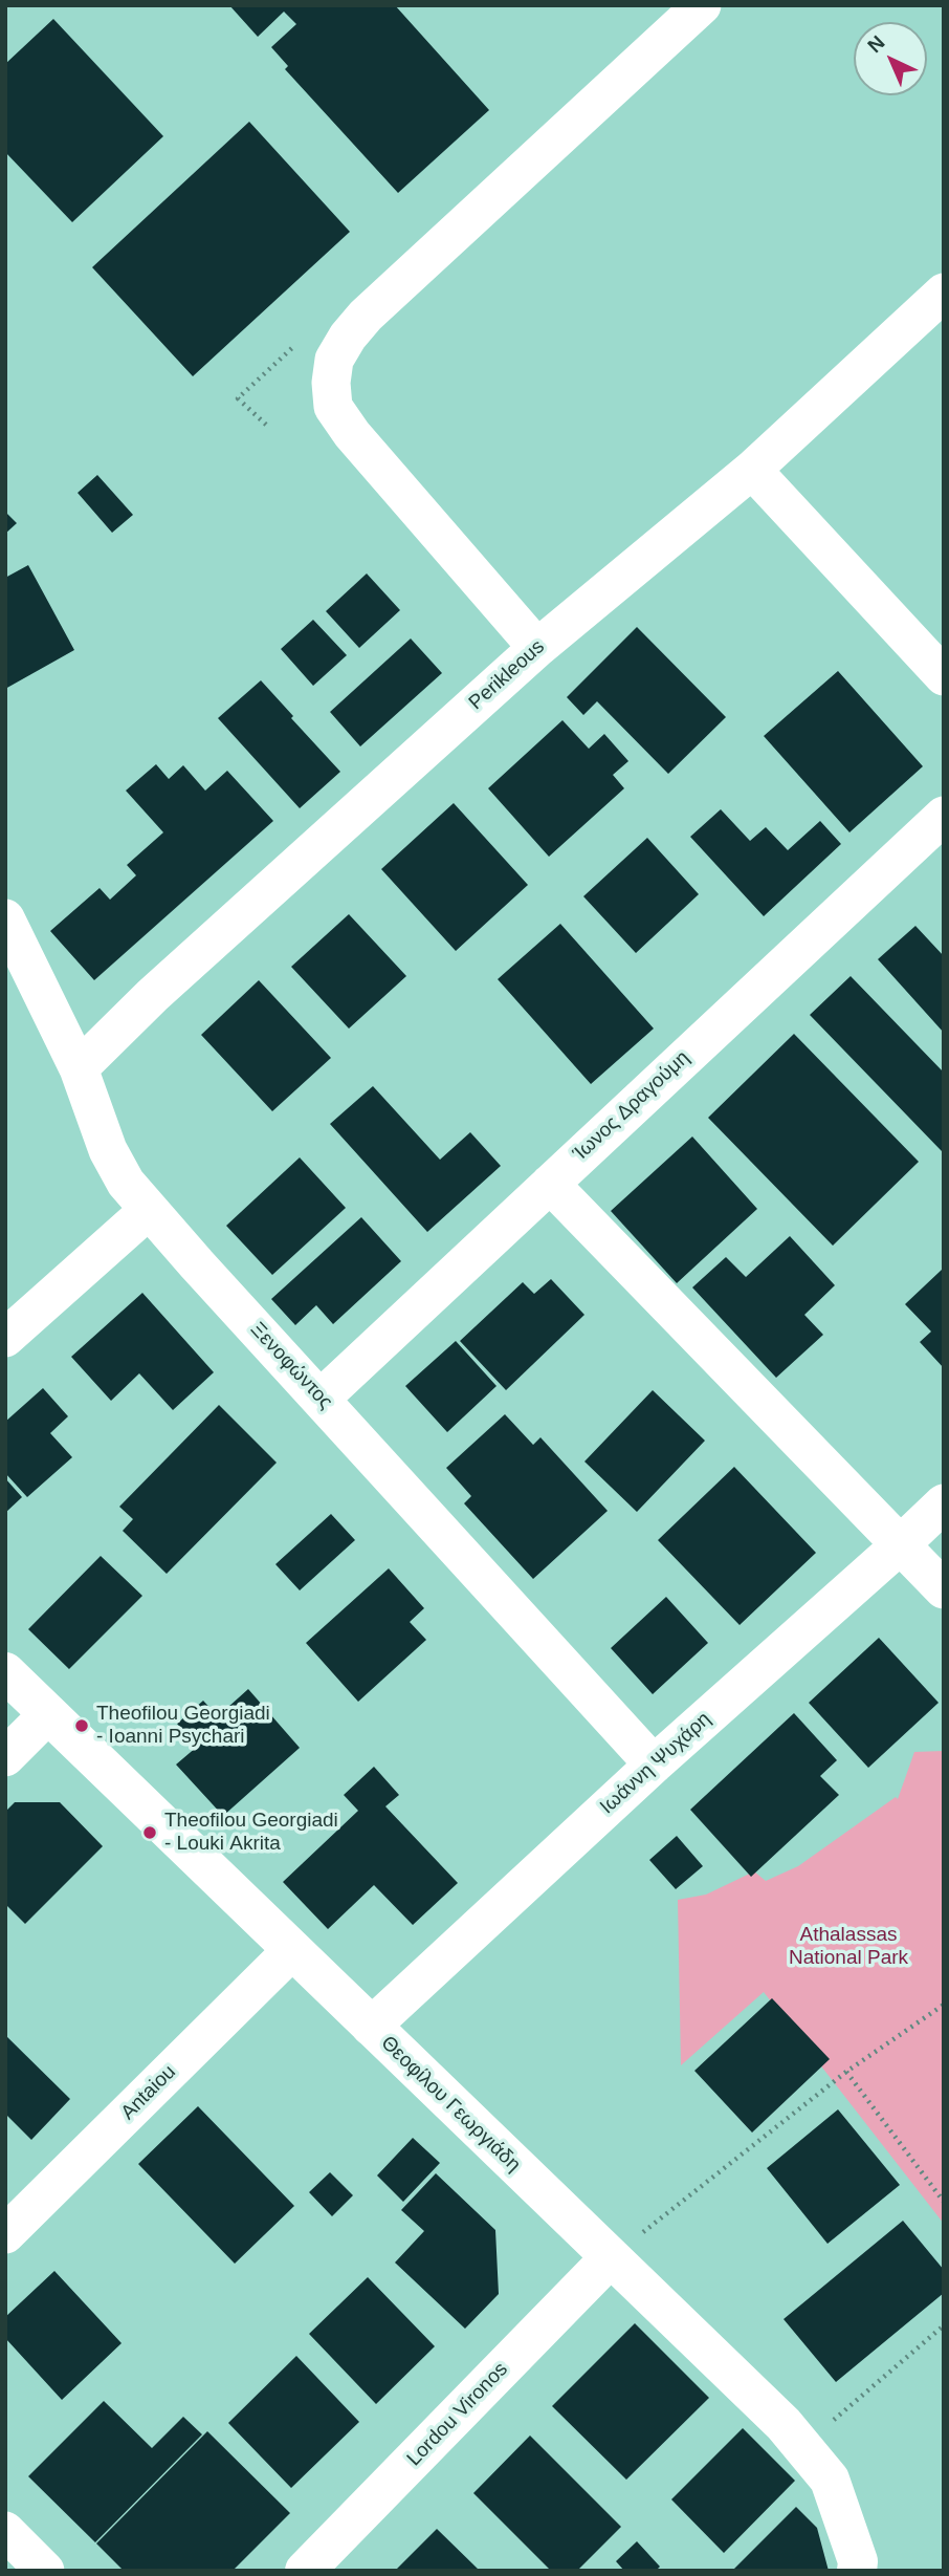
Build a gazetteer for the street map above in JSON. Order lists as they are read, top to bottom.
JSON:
{
  "streets": {
    "street": [
      "Perikleous",
      "Ίωνος Δραγούμη",
      "Ξενοφώντος",
      "Ιωάννη Ψυχάρη",
      "Antaiou",
      "Θεοφίλου Γεωργιάδη",
      "Lordou Vironos"
    ]
  },
  "crossings": [
    ["Perikleous", "Ξενοφώντος"],
    ["Ίωνος Δραγούμη", "Ξενοφώντος"],
    ["Ξενοφώντος", "Ιωάννη Ψυχάρη"],
    ["Ιωάννη Ψυχάρη", "Θεοφίλου Γεωργιάδη"],
    ["Antaiou", "Θεοφίλου Γεωργιάδη"],
    ["Θεοφίλου Γεωργιάδη", "Lordou Vironos"]
  ],
  "parks": ["Athalassas National Park"],
  "places": ["Theofilou Georgiadi - Ioanni Psychari", "Theofilou Georgiadi - Louki Akrita"],
  "north": "top left"
}
